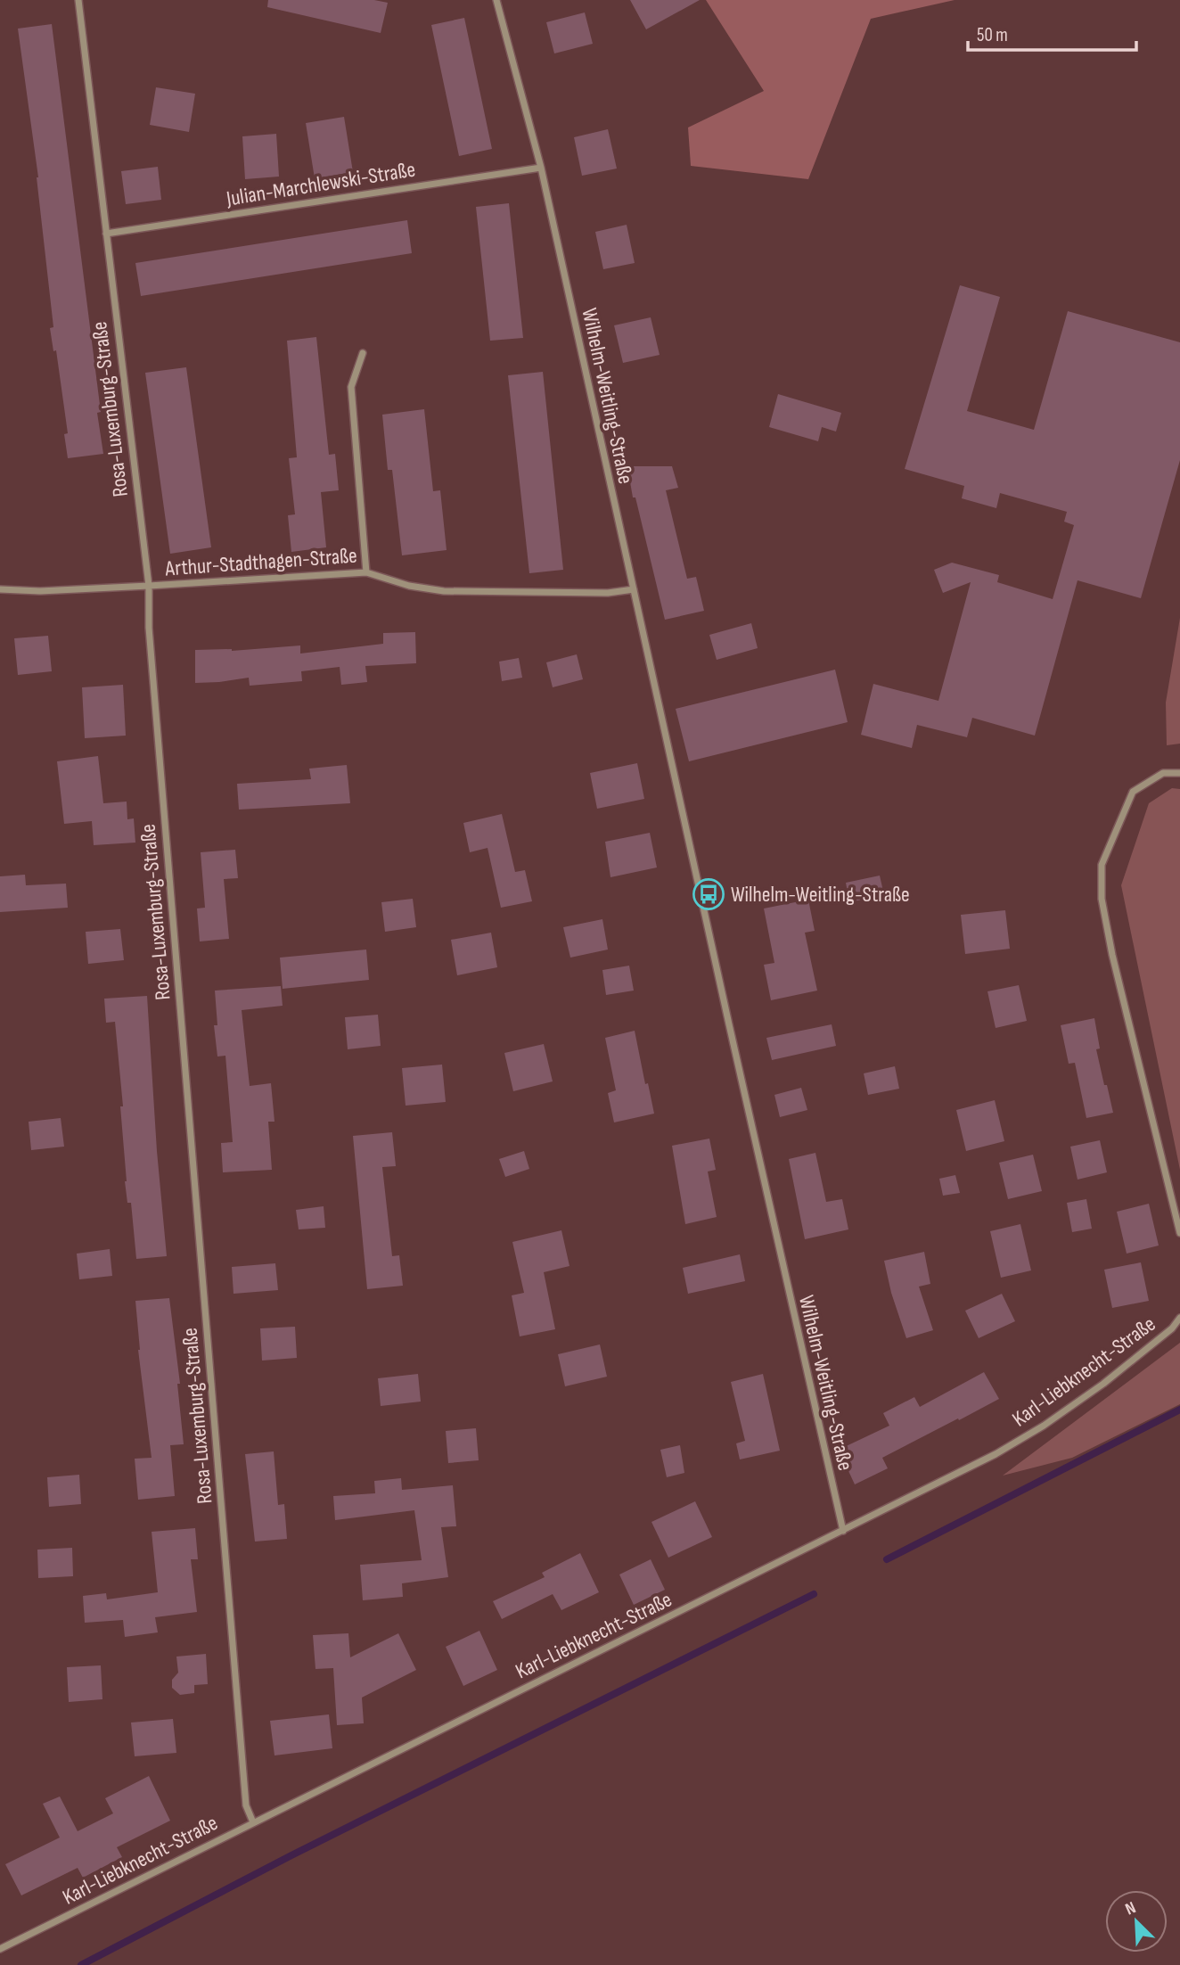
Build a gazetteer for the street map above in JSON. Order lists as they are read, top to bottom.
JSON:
{
  "streets": {
    "street": [
      "Julian-Marchlewski-Straße",
      "Wilhelm-Weitling-Straße",
      "Rosa-Luxemburg-Straße",
      "Arthur-Stadthagen-Straße",
      "Karl-Liebknecht-Straße"
    ]
  },
  "crossings": [
    ["Julian-Marchlewski-Straße", "Wilhelm-Weitling-Straße"],
    ["Julian-Marchlewski-Straße", "Rosa-Luxemburg-Straße"],
    ["Wilhelm-Weitling-Straße", "Arthur-Stadthagen-Straße"],
    ["Wilhelm-Weitling-Straße", "Karl-Liebknecht-Straße"],
    ["Rosa-Luxemburg-Straße", "Arthur-Stadthagen-Straße"],
    ["Rosa-Luxemburg-Straße", "Karl-Liebknecht-Straße"]
  ],
  "places": {
    "bus stop": ["Wilhelm-Weitling-Straße"]
  },
  "scale_bar": "50 m",
  "north": "top left"
}
